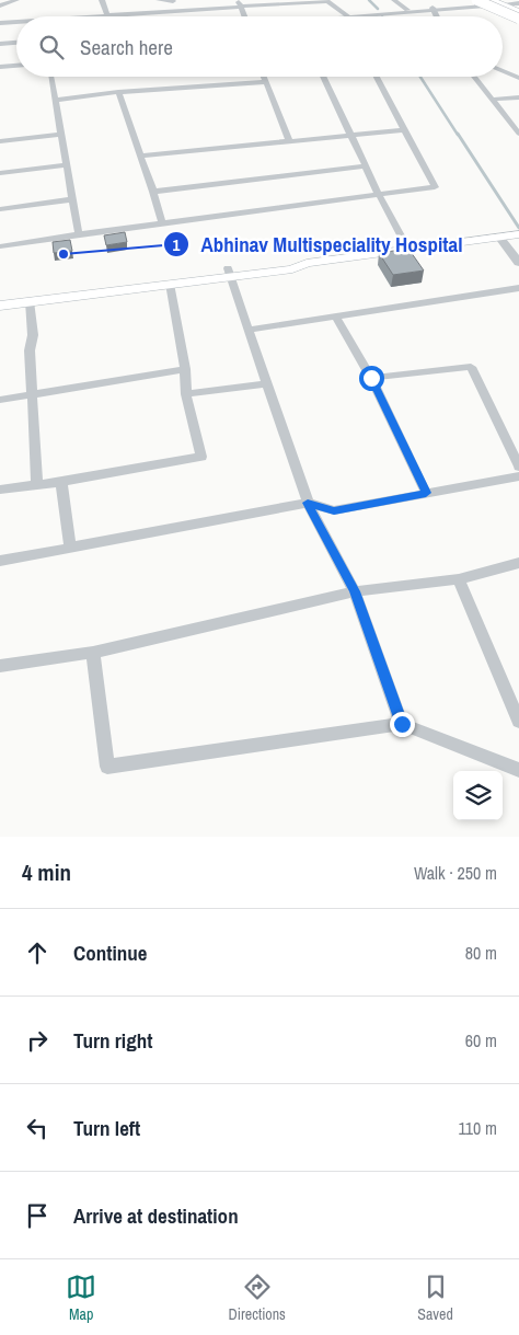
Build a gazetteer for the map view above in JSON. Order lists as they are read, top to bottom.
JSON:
{
  "places": ["Abhinav Multispeciality Hospital"],
  "page": {
    "search": "Search here",
    "heading": ["4 min", "Walk · 250 m"],
    "list": [
      ["Continue", "80 m"],
      ["Turn right", "60 m"],
      ["Turn left", "110 m"],
      "Arrive at destination"
    ],
    "nav": ["Map", "Directions", "Saved"]
  }
}
